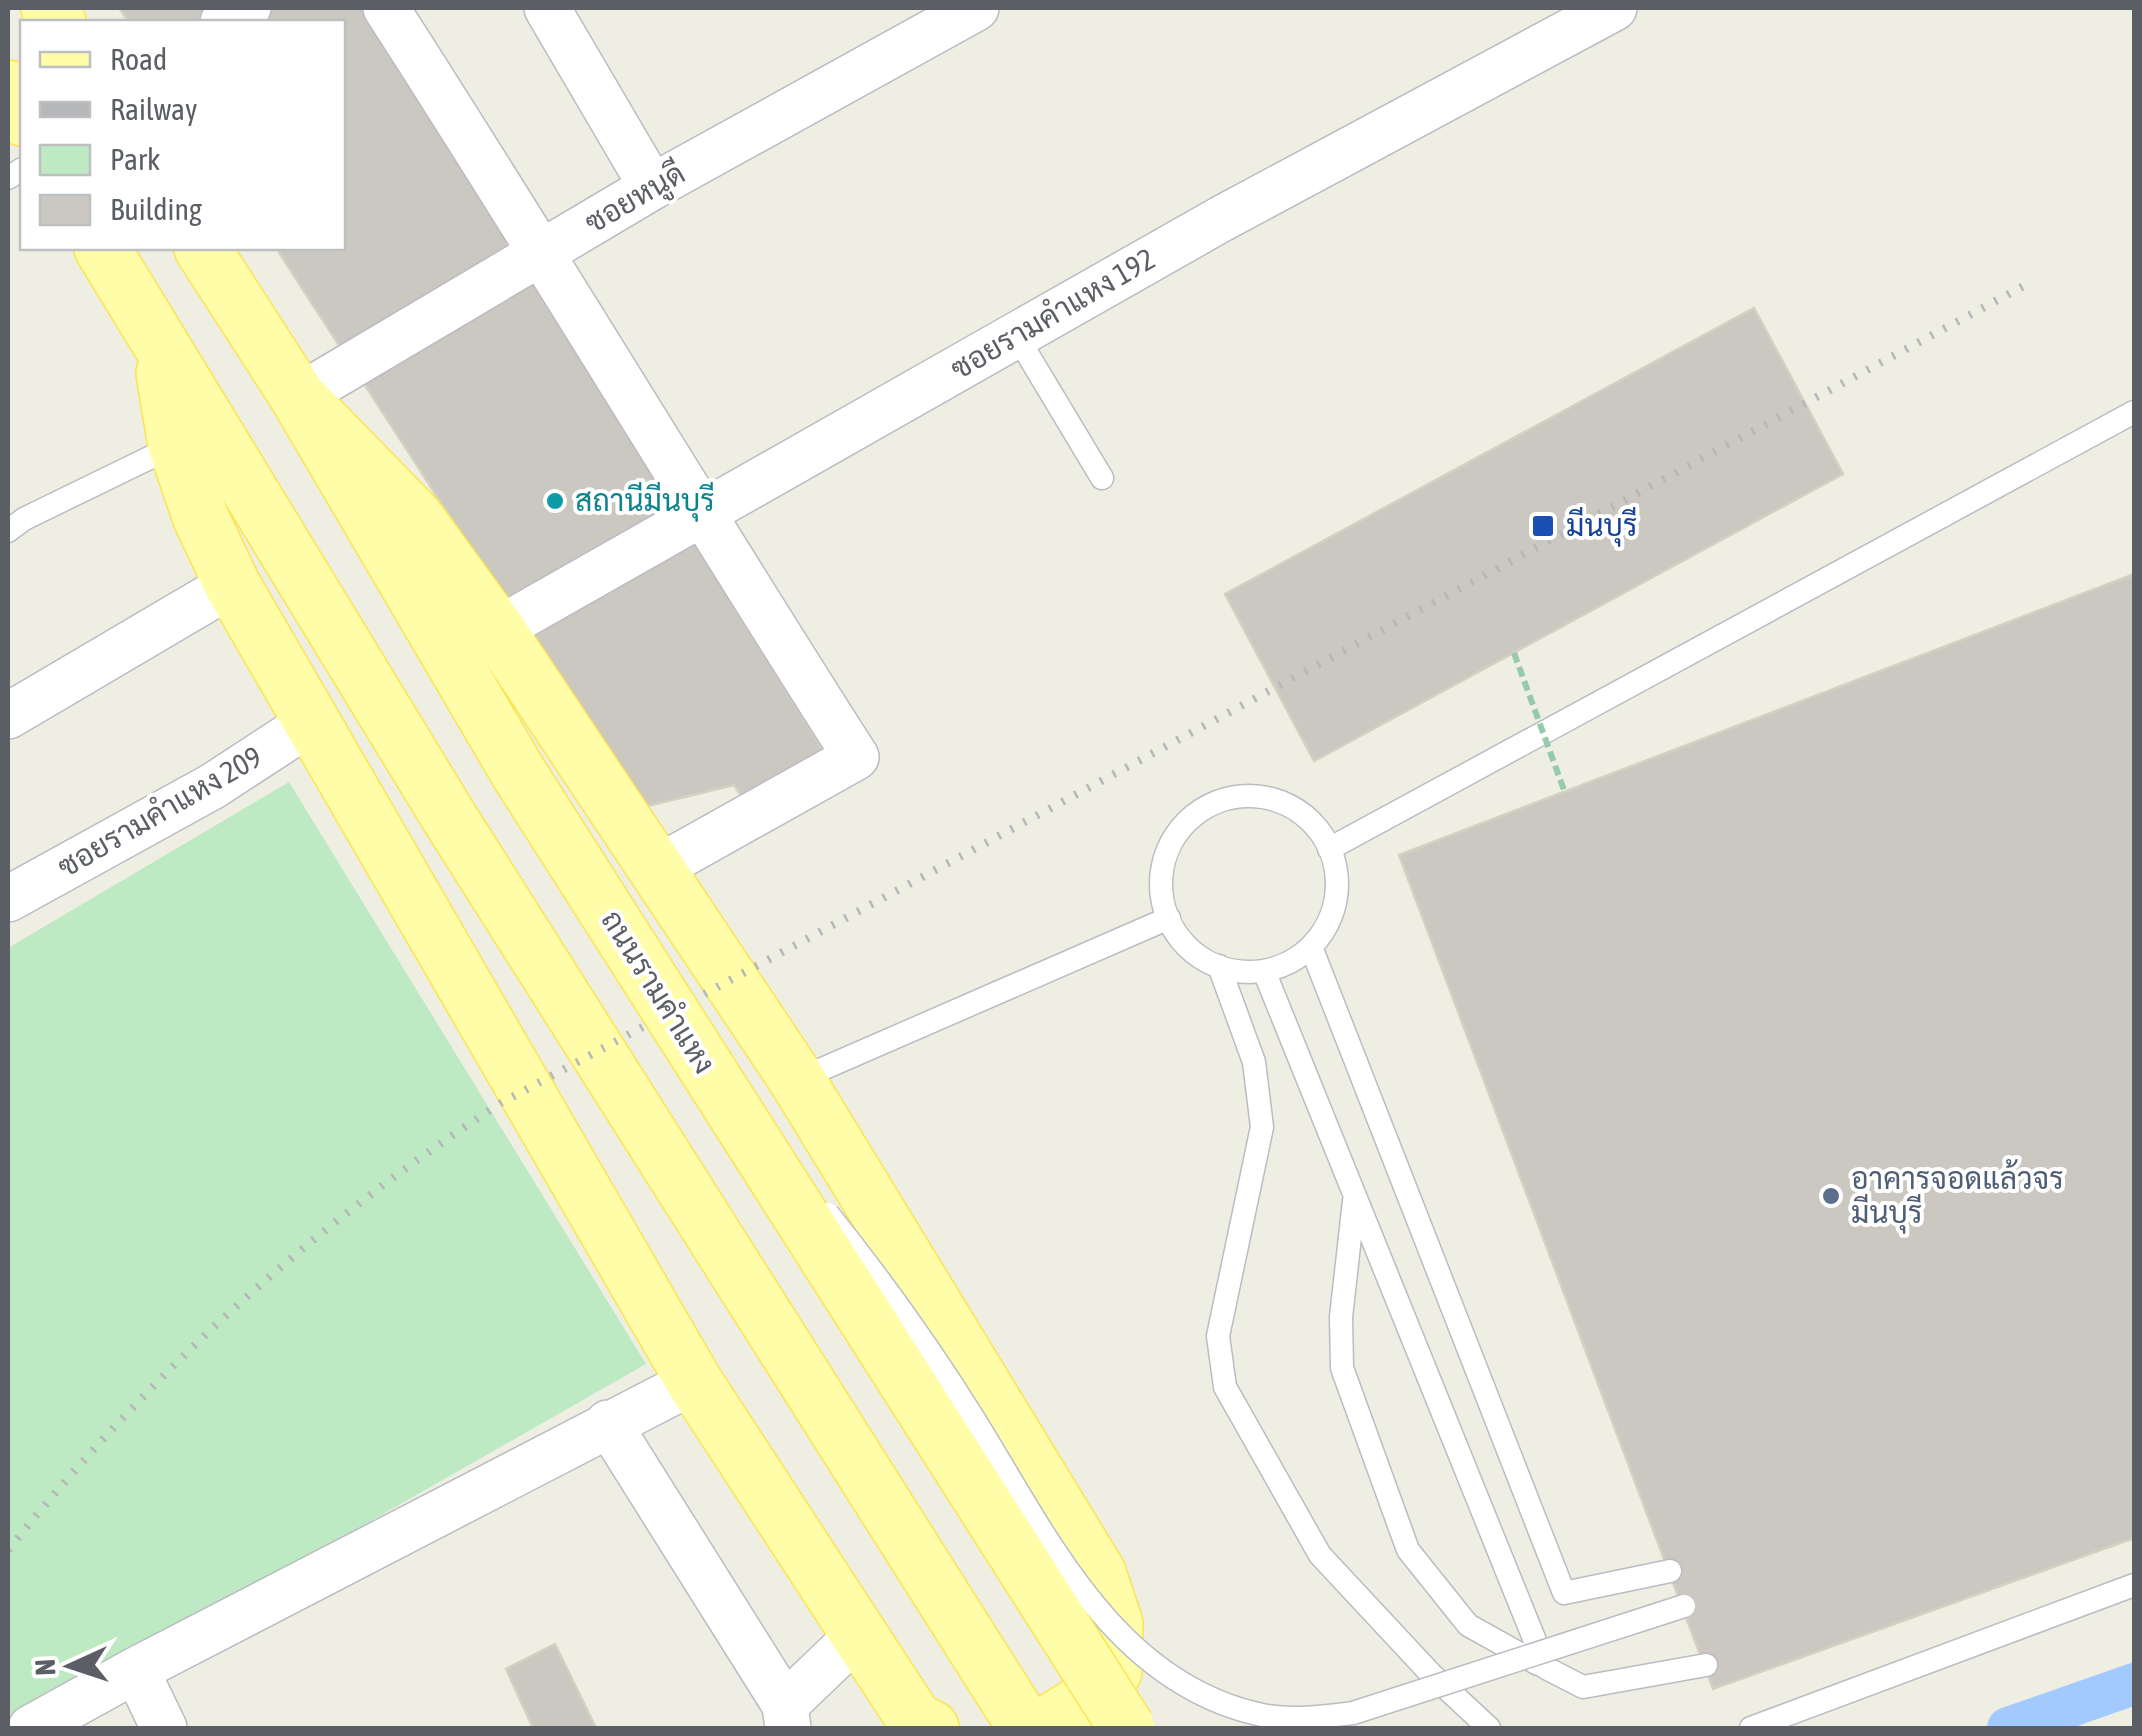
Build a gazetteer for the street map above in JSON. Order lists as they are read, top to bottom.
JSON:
{
  "streets": {
    "main road": ["ถนนรามคำแหง"],
    "street": ["ซอยหนูดี", "ซอยรามคำแหง 192", "ซอยรามคำแหง 209"]
  },
  "crossings": [
    ["ซอยหนูดี", "ถนนรามคำแหง"]
  ],
  "places": {
    "other": ["สถานีมีนบุรี", "อาคารจอดแล้วจร มีนบุรี"],
    "transit": ["มีนบุรี"]
  },
  "legend": [
    "Road",
    "Railway",
    "Park",
    "Building"
  ],
  "north": "left"
}
